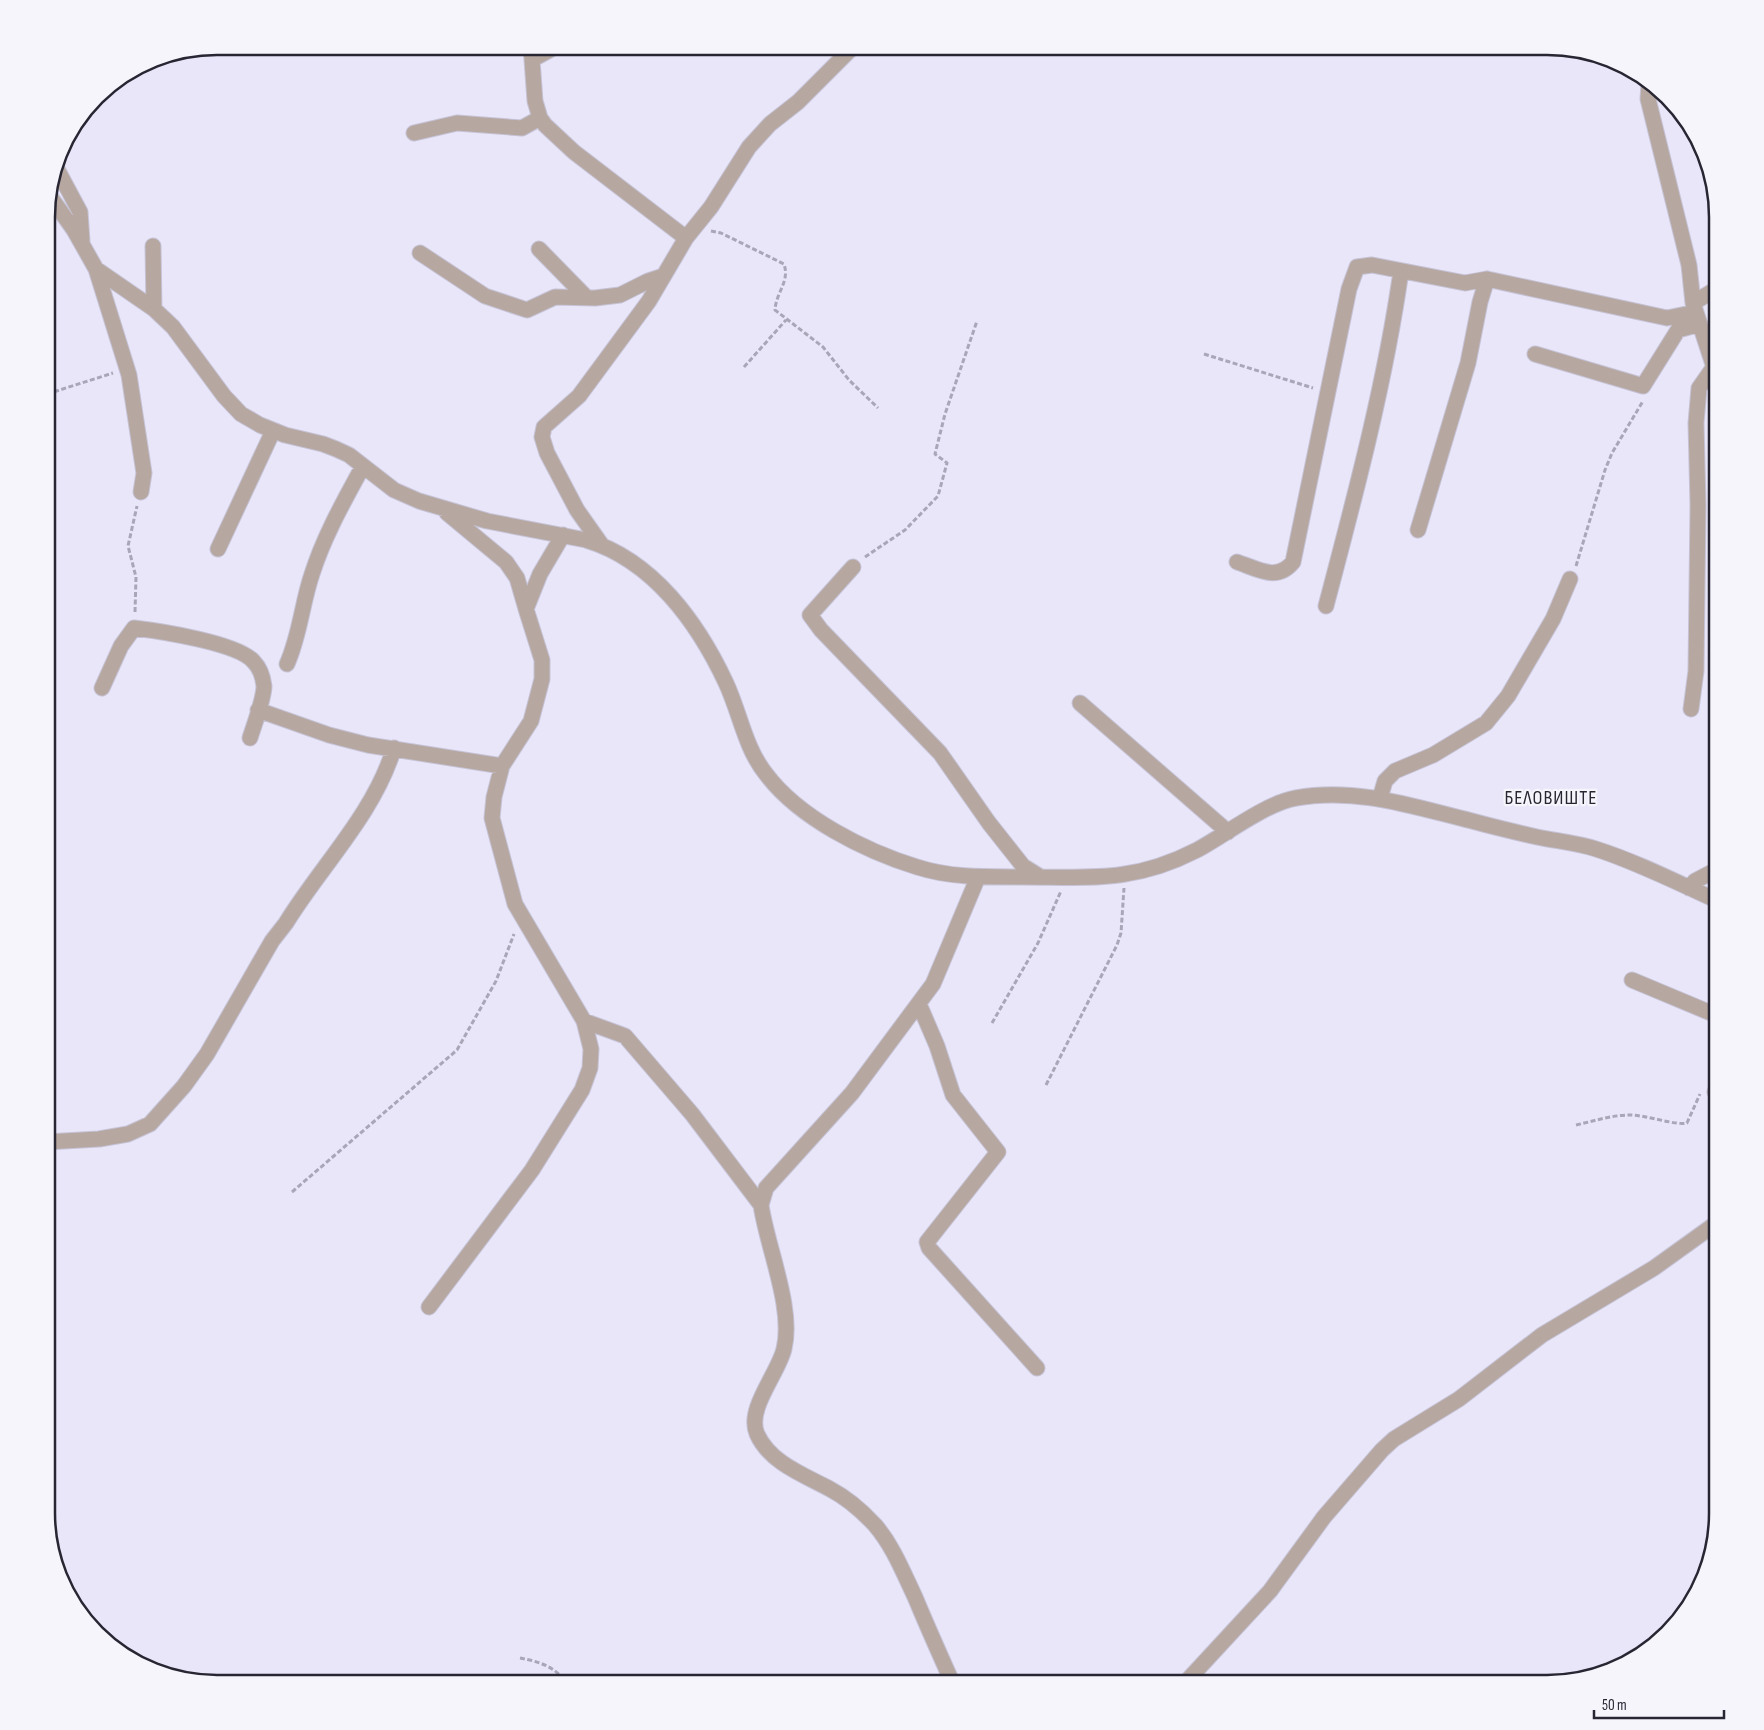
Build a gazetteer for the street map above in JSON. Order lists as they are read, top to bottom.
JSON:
{
  "districts": ["БЕЛОВИШТЕ"],
  "scale_bar": "50 m"
}
